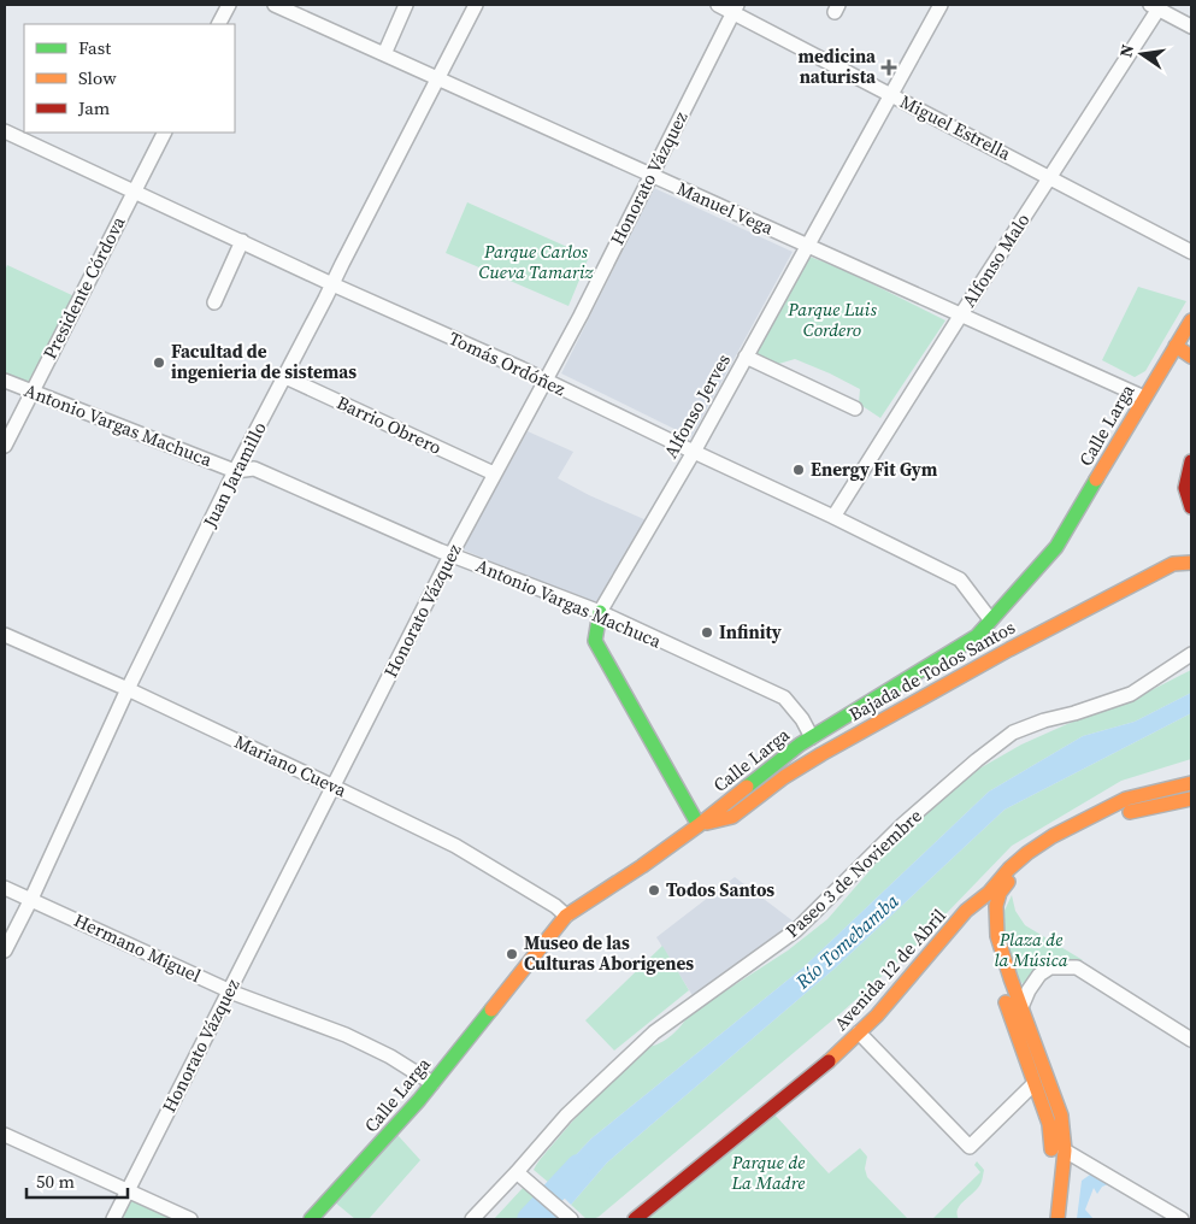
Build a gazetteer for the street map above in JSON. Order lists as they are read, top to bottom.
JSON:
{
  "streets": {
    "street": [
      "Miguel Estrella",
      "Honorato Vázquez",
      "Manuel Vega",
      "Alfonso Malo",
      "Presidente Córdova",
      "Tomás Ordóñez",
      "Alfonso Jerves",
      "Antonio Vargas Machuca",
      "Barrio Obrero",
      "Calle Larga",
      "Juan Jaramillo",
      "Bajada de Todos Santos",
      "Mariano Cueva",
      "Paseo 3 de Noviembre",
      "Hermano Miguel",
      "Avenida 12 de Abril"
    ]
  },
  "crossings": [
    ["Miguel Estrella", "Honorato Vázquez"],
    ["Miguel Estrella", "Alfonso Malo"],
    ["Miguel Estrella", "Alfonso Jerves"],
    ["Honorato Vázquez", "Manuel Vega"],
    ["Honorato Vázquez", "Tomás Ordóñez"],
    ["Honorato Vázquez", "Antonio Vargas Machuca"],
    ["Honorato Vázquez", "Barrio Obrero"],
    ["Honorato Vázquez", "Mariano Cueva"],
    ["Honorato Vázquez", "Hermano Miguel"],
    ["Manuel Vega", "Alfonso Malo"],
    ["Manuel Vega", "Alfonso Jerves"],
    ["Manuel Vega", "Calle Larga"],
    ["Manuel Vega", "Juan Jaramillo"],
    ["Alfonso Malo", "Tomás Ordóñez"],
    ["Presidente Córdova", "Tomás Ordóñez"],
    ["Presidente Córdova", "Antonio Vargas Machuca"],
    ["Tomás Ordóñez", "Alfonso Jerves"],
    ["Tomás Ordóñez", "Calle Larga"],
    ["Tomás Ordóñez", "Juan Jaramillo"],
    ["Alfonso Jerves", "Antonio Vargas Machuca"],
    ["Alfonso Jerves", "Calle Larga"],
    ["Alfonso Jerves", "Bajada de Todos Santos"],
    ["Antonio Vargas Machuca", "Calle Larga"],
    ["Antonio Vargas Machuca", "Juan Jaramillo"],
    ["Barrio Obrero", "Juan Jaramillo"],
    ["Calle Larga", "Bajada de Todos Santos"],
    ["Calle Larga", "Mariano Cueva"],
    ["Calle Larga", "Hermano Miguel"],
    ["Juan Jaramillo", "Mariano Cueva"],
    ["Juan Jaramillo", "Hermano Miguel"]
  ],
  "water": ["Río Tomebamba"],
  "parks": [
    "Parque Carlos Cueva Tamariz",
    "Parque Luis Cordero",
    "Plaza de la Música",
    "Parque de La Madre"
  ],
  "places": {
    "health": ["medicina naturista"],
    "other": [
      "Facultad de ingenieria de sistemas",
      "Energy Fit Gym",
      "Infinity",
      "Todos Santos",
      "Museo de las Culturas Aborigenes"
    ]
  },
  "legend": ["Fast", "Slow", "Jam"],
  "scale_bar": "50 m",
  "north": "left"
}
